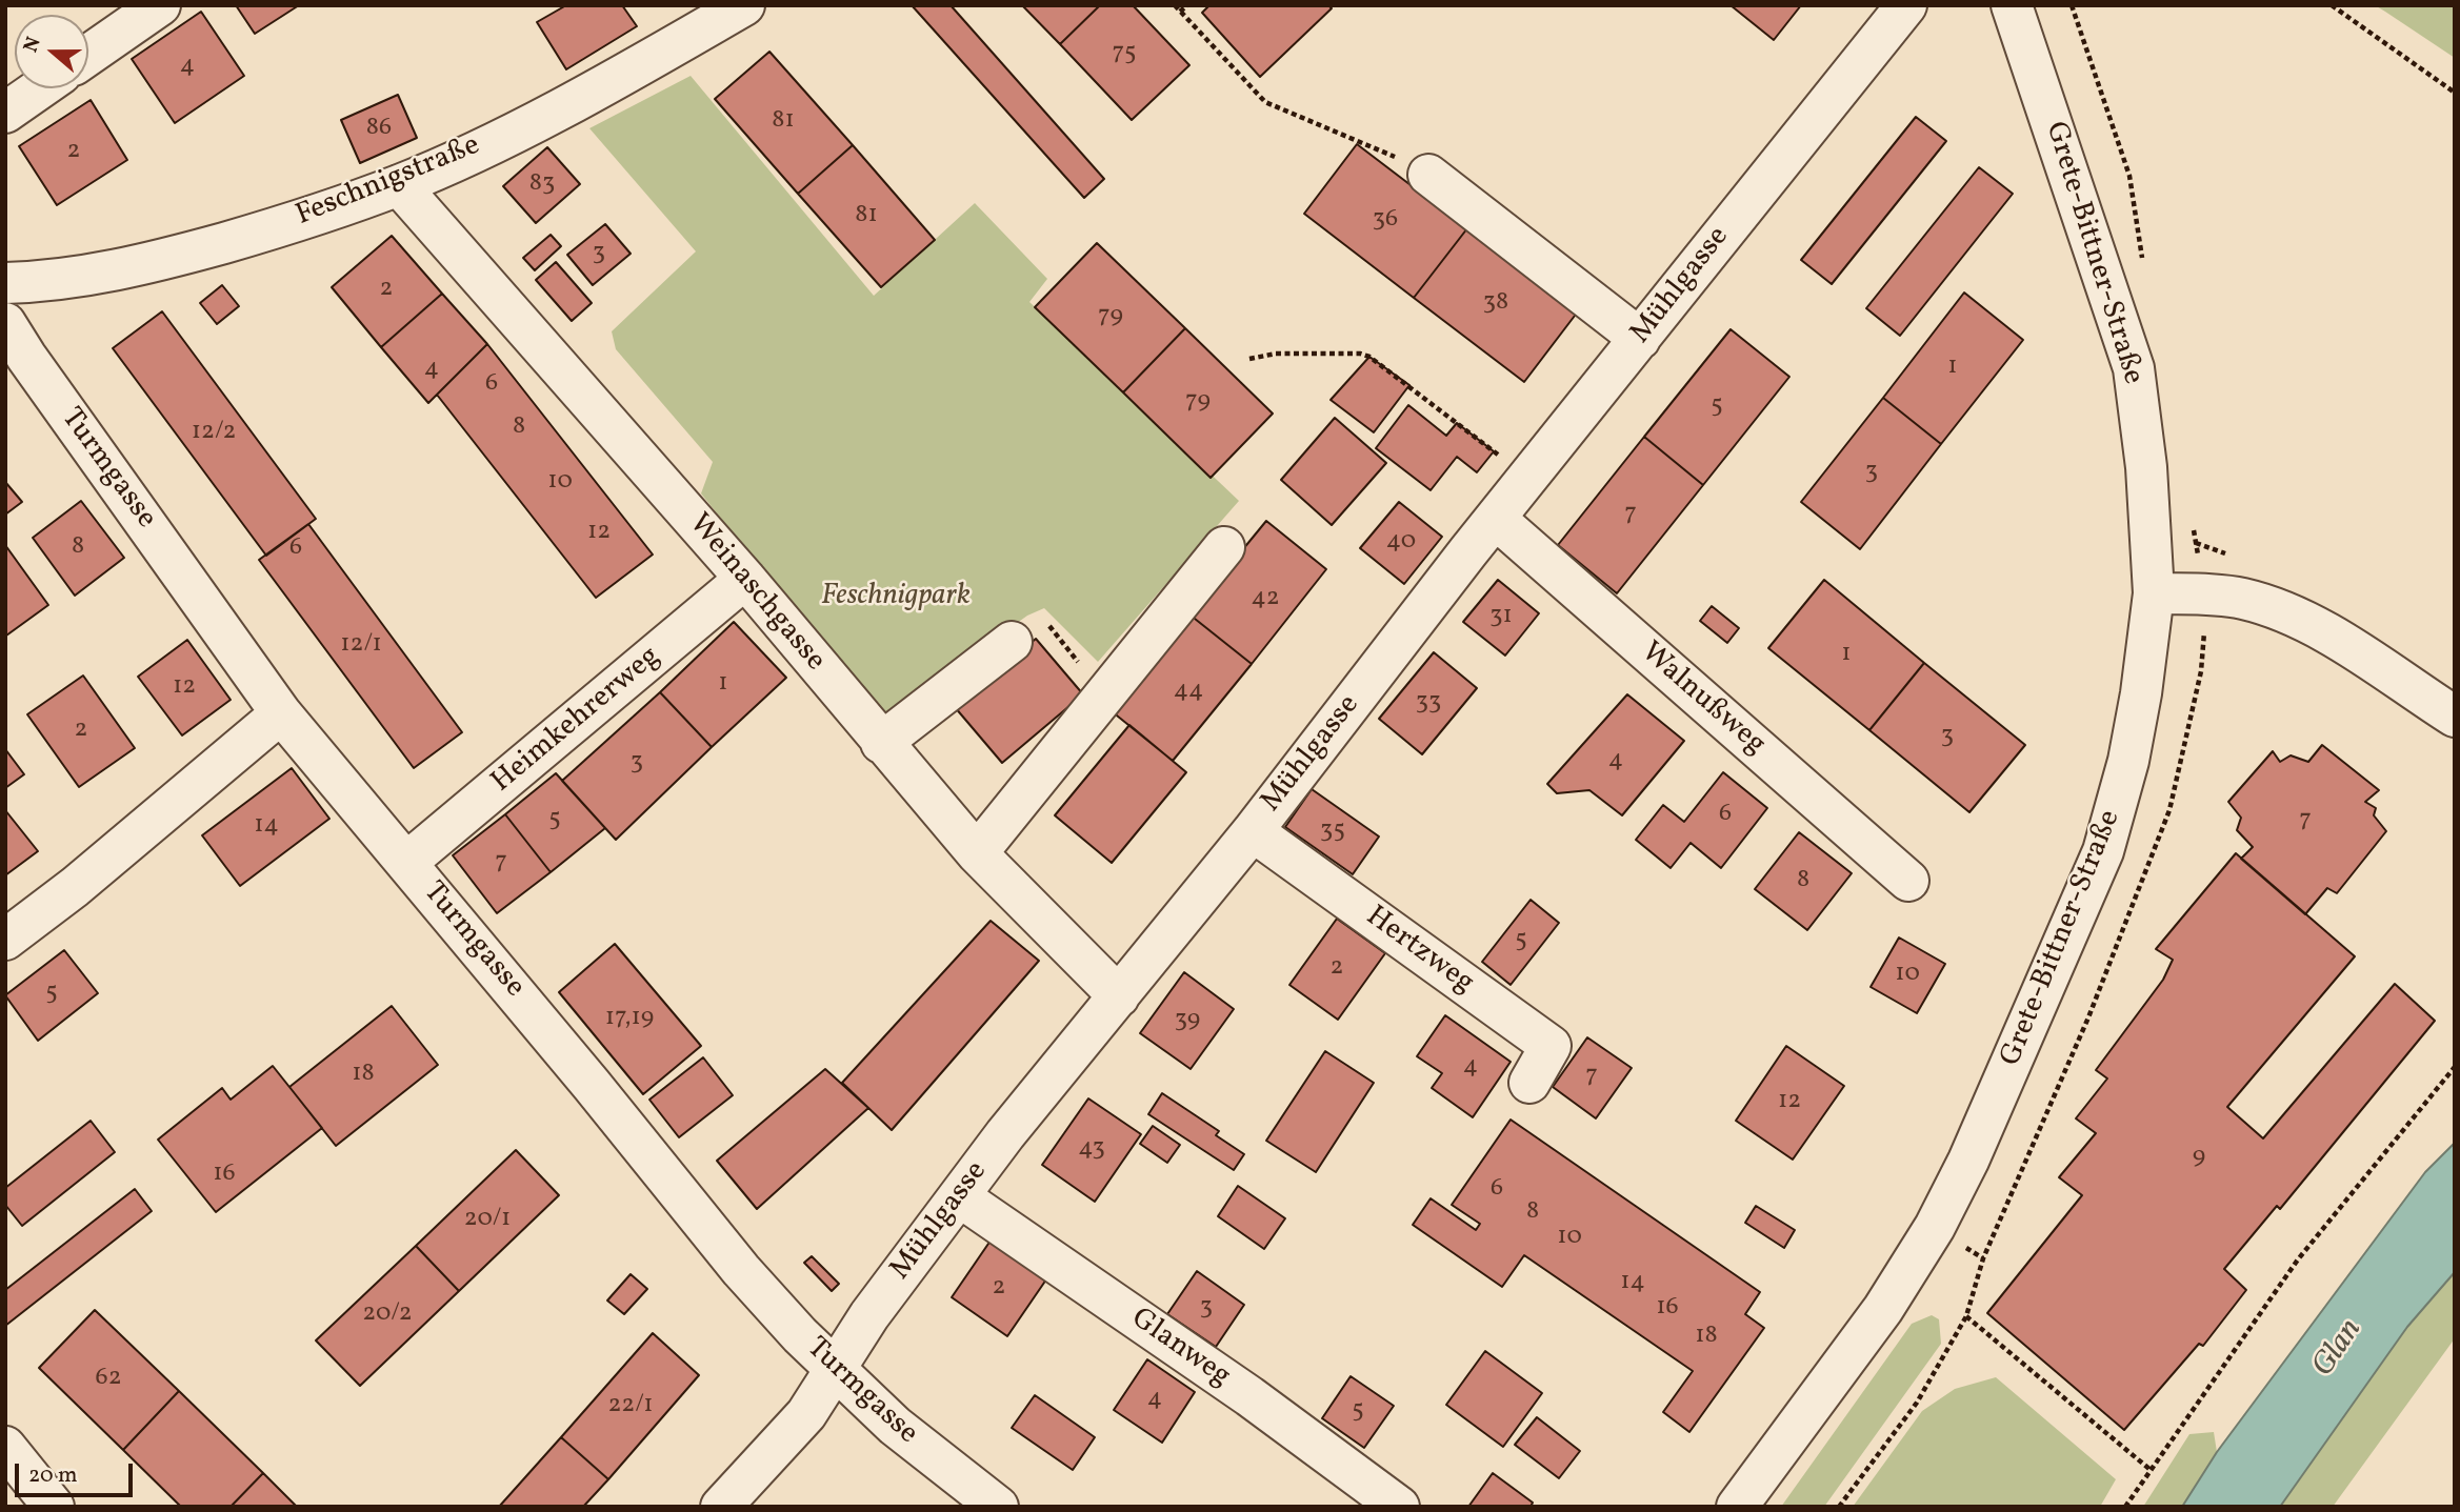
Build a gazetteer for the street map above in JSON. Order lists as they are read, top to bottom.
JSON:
{
  "streets": {
    "street": [
      "Feschnigstraße",
      "Grete-Bittner-Straße",
      "Mühlgasse",
      "Turmgasse",
      "Weinaschgasse",
      "Walnußweg",
      "Heimkehrerweg",
      "Hertzweg",
      "Glanweg"
    ]
  },
  "crossings": [
    ["Feschnigstraße", "Weinaschgasse"],
    ["Mühlgasse", "Turmgasse"],
    ["Mühlgasse", "Weinaschgasse"],
    ["Mühlgasse", "Walnußweg"],
    ["Mühlgasse", "Hertzweg"],
    ["Mühlgasse", "Glanweg"],
    ["Turmgasse", "Heimkehrerweg"],
    ["Weinaschgasse", "Heimkehrerweg"]
  ],
  "water": ["Glan"],
  "parks": ["Feschnigpark"],
  "house_numbers": [
    "75",
    "4",
    "81",
    "86",
    "2",
    "83",
    "81",
    "36",
    "3",
    "2",
    "38",
    "79",
    "1",
    "4",
    "6",
    "79",
    "5",
    "8",
    "12/2",
    "3",
    "10",
    "7",
    "12",
    "40",
    "8",
    "6",
    "42",
    "31",
    "12/1",
    "1",
    "1",
    "12",
    "44",
    "33",
    "2",
    "3",
    "4",
    "3",
    "6",
    "5",
    "7",
    "14",
    "35",
    "7",
    "8",
    "5",
    "2",
    "10",
    "5",
    "17,19",
    "39",
    "4",
    "18",
    "7",
    "12",
    "43",
    "9",
    "16",
    "6",
    "8",
    "20/1",
    "10",
    "14",
    "2",
    "3",
    "16",
    "20/2",
    "18",
    "62",
    "4",
    "22/1",
    "5"
  ],
  "scale_bar": "20 m",
  "north": "left"
}
